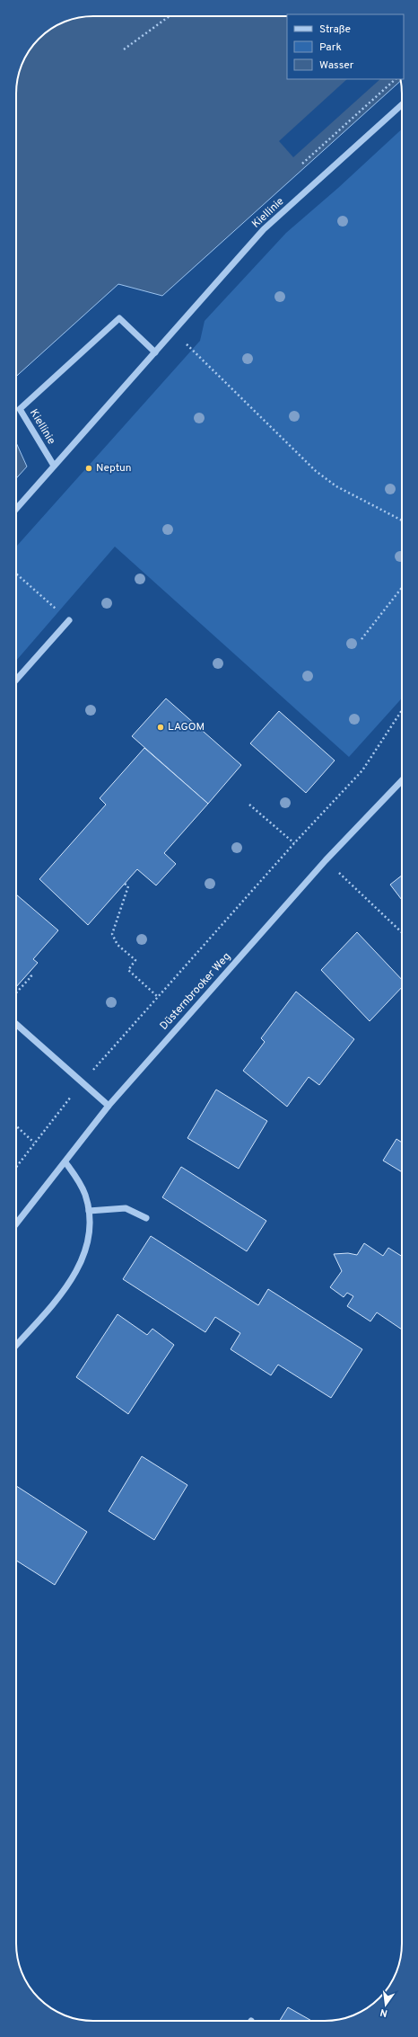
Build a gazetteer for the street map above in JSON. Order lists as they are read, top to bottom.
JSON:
{
  "streets": {
    "street": ["Kiellinie", "Düsternbrooker Weg"]
  },
  "places": ["Neptun", "LAGOM"],
  "legend": ["Straße", "Park", "Wasser"],
  "north": "bottom"
}
